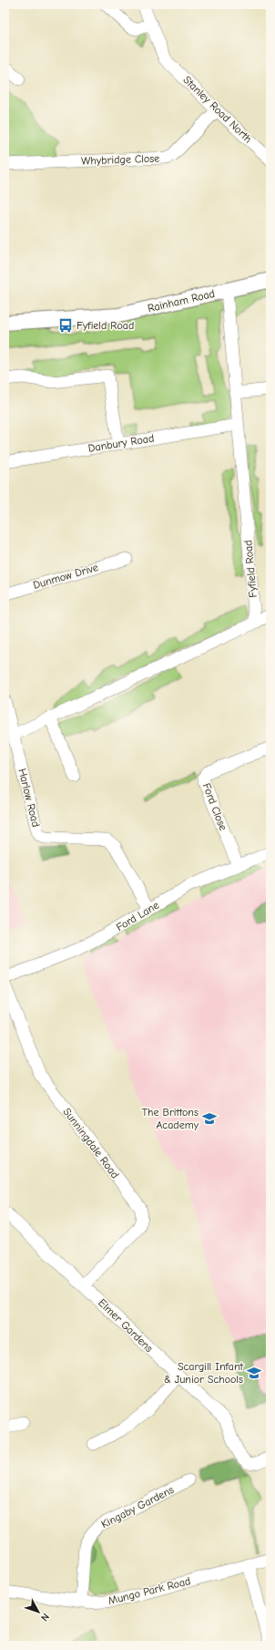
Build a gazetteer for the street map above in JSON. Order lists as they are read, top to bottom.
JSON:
{
  "streets": {
    "main road": ["Rainham Road"],
    "street": [
      "Stanley Road North",
      "Whybridge Close",
      "Danbury Road",
      "Fyfield Road",
      "Dunmow Drive",
      "Harlow Road",
      "Ford Close",
      "Ford Lane",
      "Sunningdale Road",
      "Elmer Gardens",
      "Kingaby Gardens",
      "Mungo Park Road"
    ]
  },
  "crossings": [
    ["Stanley Road North", "Whybridge Close"],
    ["Rainham Road", "Fyfield Road"],
    ["Danbury Road", "Fyfield Road"],
    ["Harlow Road", "Ford Lane"],
    ["Ford Close", "Ford Lane"],
    ["Sunningdale Road", "Elmer Gardens"],
    ["Kingaby Gardens", "Mungo Park Road"]
  ],
  "places": {
    "bus stop": ["Fyfield Road"],
    "school or university": ["The Brittons Academy", "Scargill Infant & Junior Schools"]
  },
  "north": "bottom right"
}
